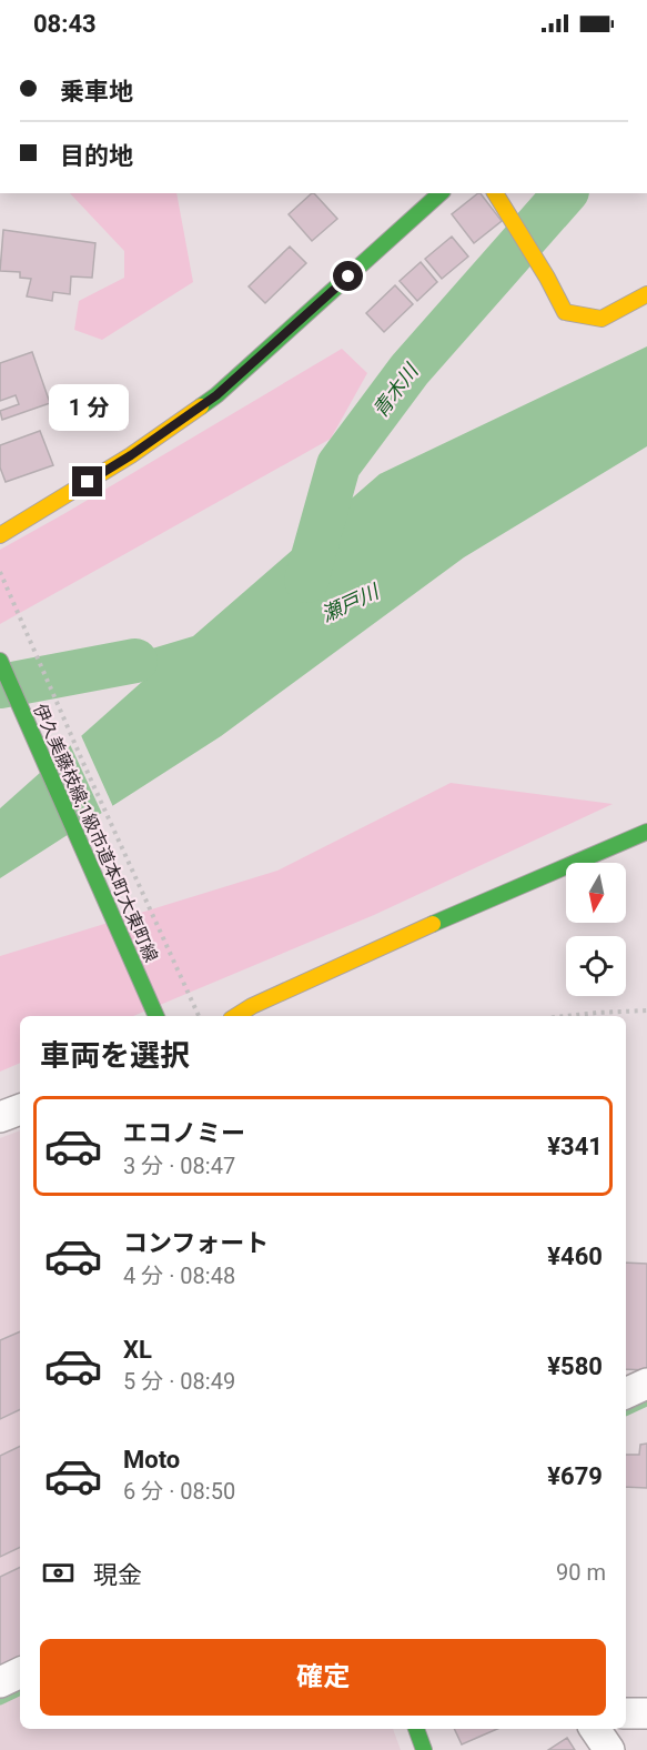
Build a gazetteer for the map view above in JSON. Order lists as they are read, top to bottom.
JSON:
{
  "streets": {
    "street": ["伊久美藤枝線;1級市道本町大東町線"]
  },
  "water": ["青木川", "瀬戸川"],
  "north": "bottom",
  "page": {
    "status": "08:43",
    "banner": ["乗車地", "目的地"],
    "bubble": "1 分",
    "heading": "車両を選択",
    "list": [
      {
        "name": "エコノミー",
        "note": "3 分 · 08:47",
        "value": "¥341"
      },
      {
        "name": "コンフォート",
        "note": "4 分 · 08:48",
        "value": "¥460"
      },
      {
        "name": "XL",
        "note": "5 分 · 08:49",
        "value": "¥580"
      },
      {
        "name": "Moto",
        "note": "6 分 · 08:50",
        "value": "¥679"
      }
    ],
    "pay": ["現金", "90 m"],
    "buttons": "確定"
  }
}
